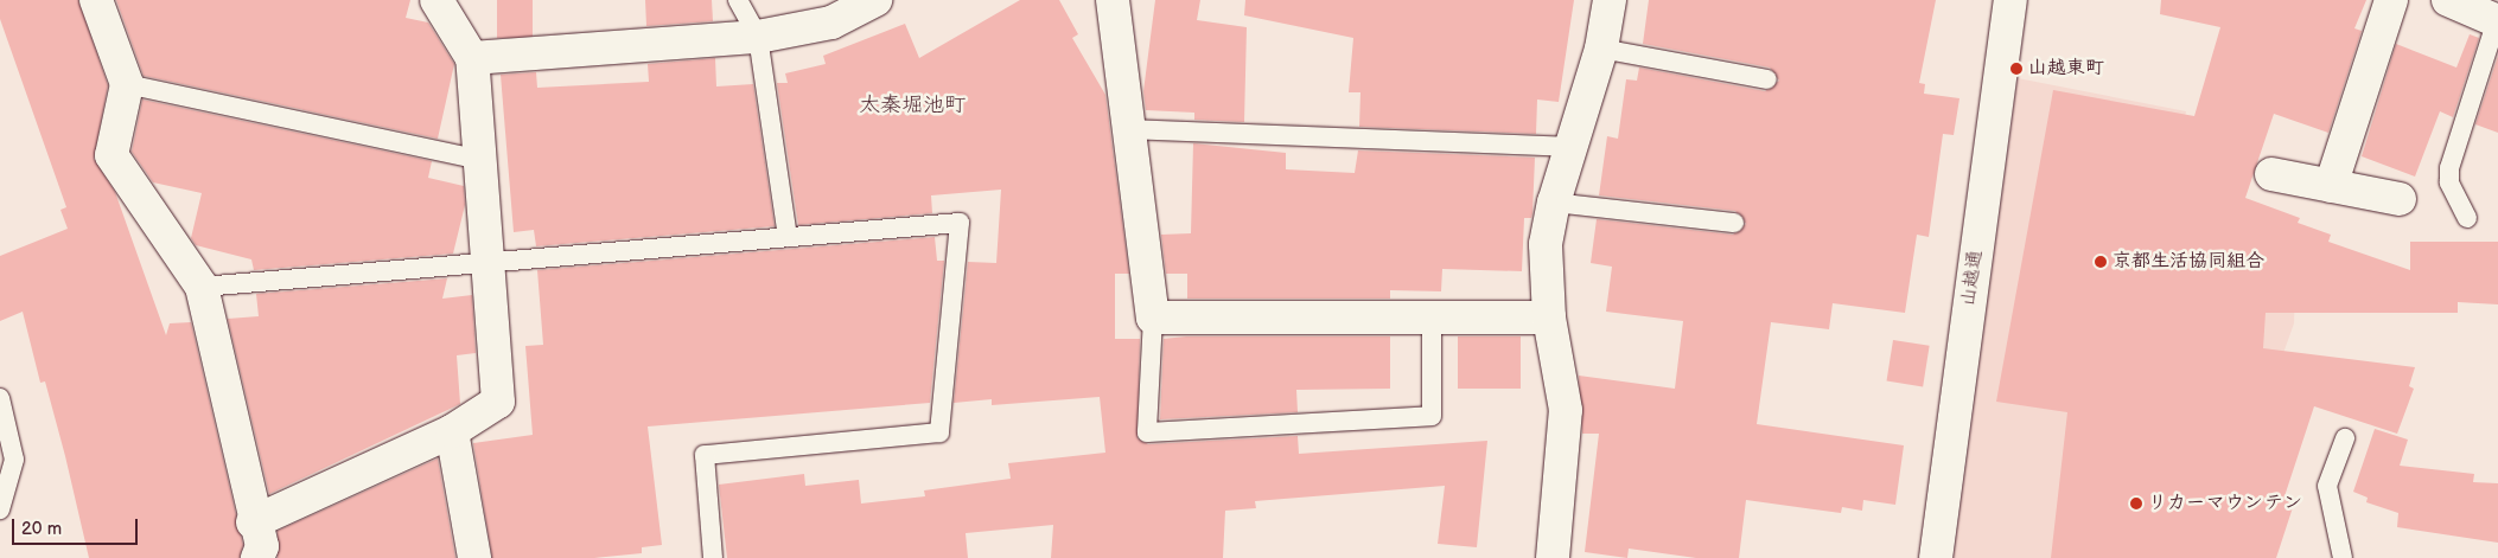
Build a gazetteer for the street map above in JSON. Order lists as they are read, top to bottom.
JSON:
{
  "streets": {
    "street": ["山越通"]
  },
  "districts": ["太秦堀池町"],
  "places": ["山越東町", "京都生活協同組合", "リカーマウンテン"],
  "scale_bar": "20 m"
}
